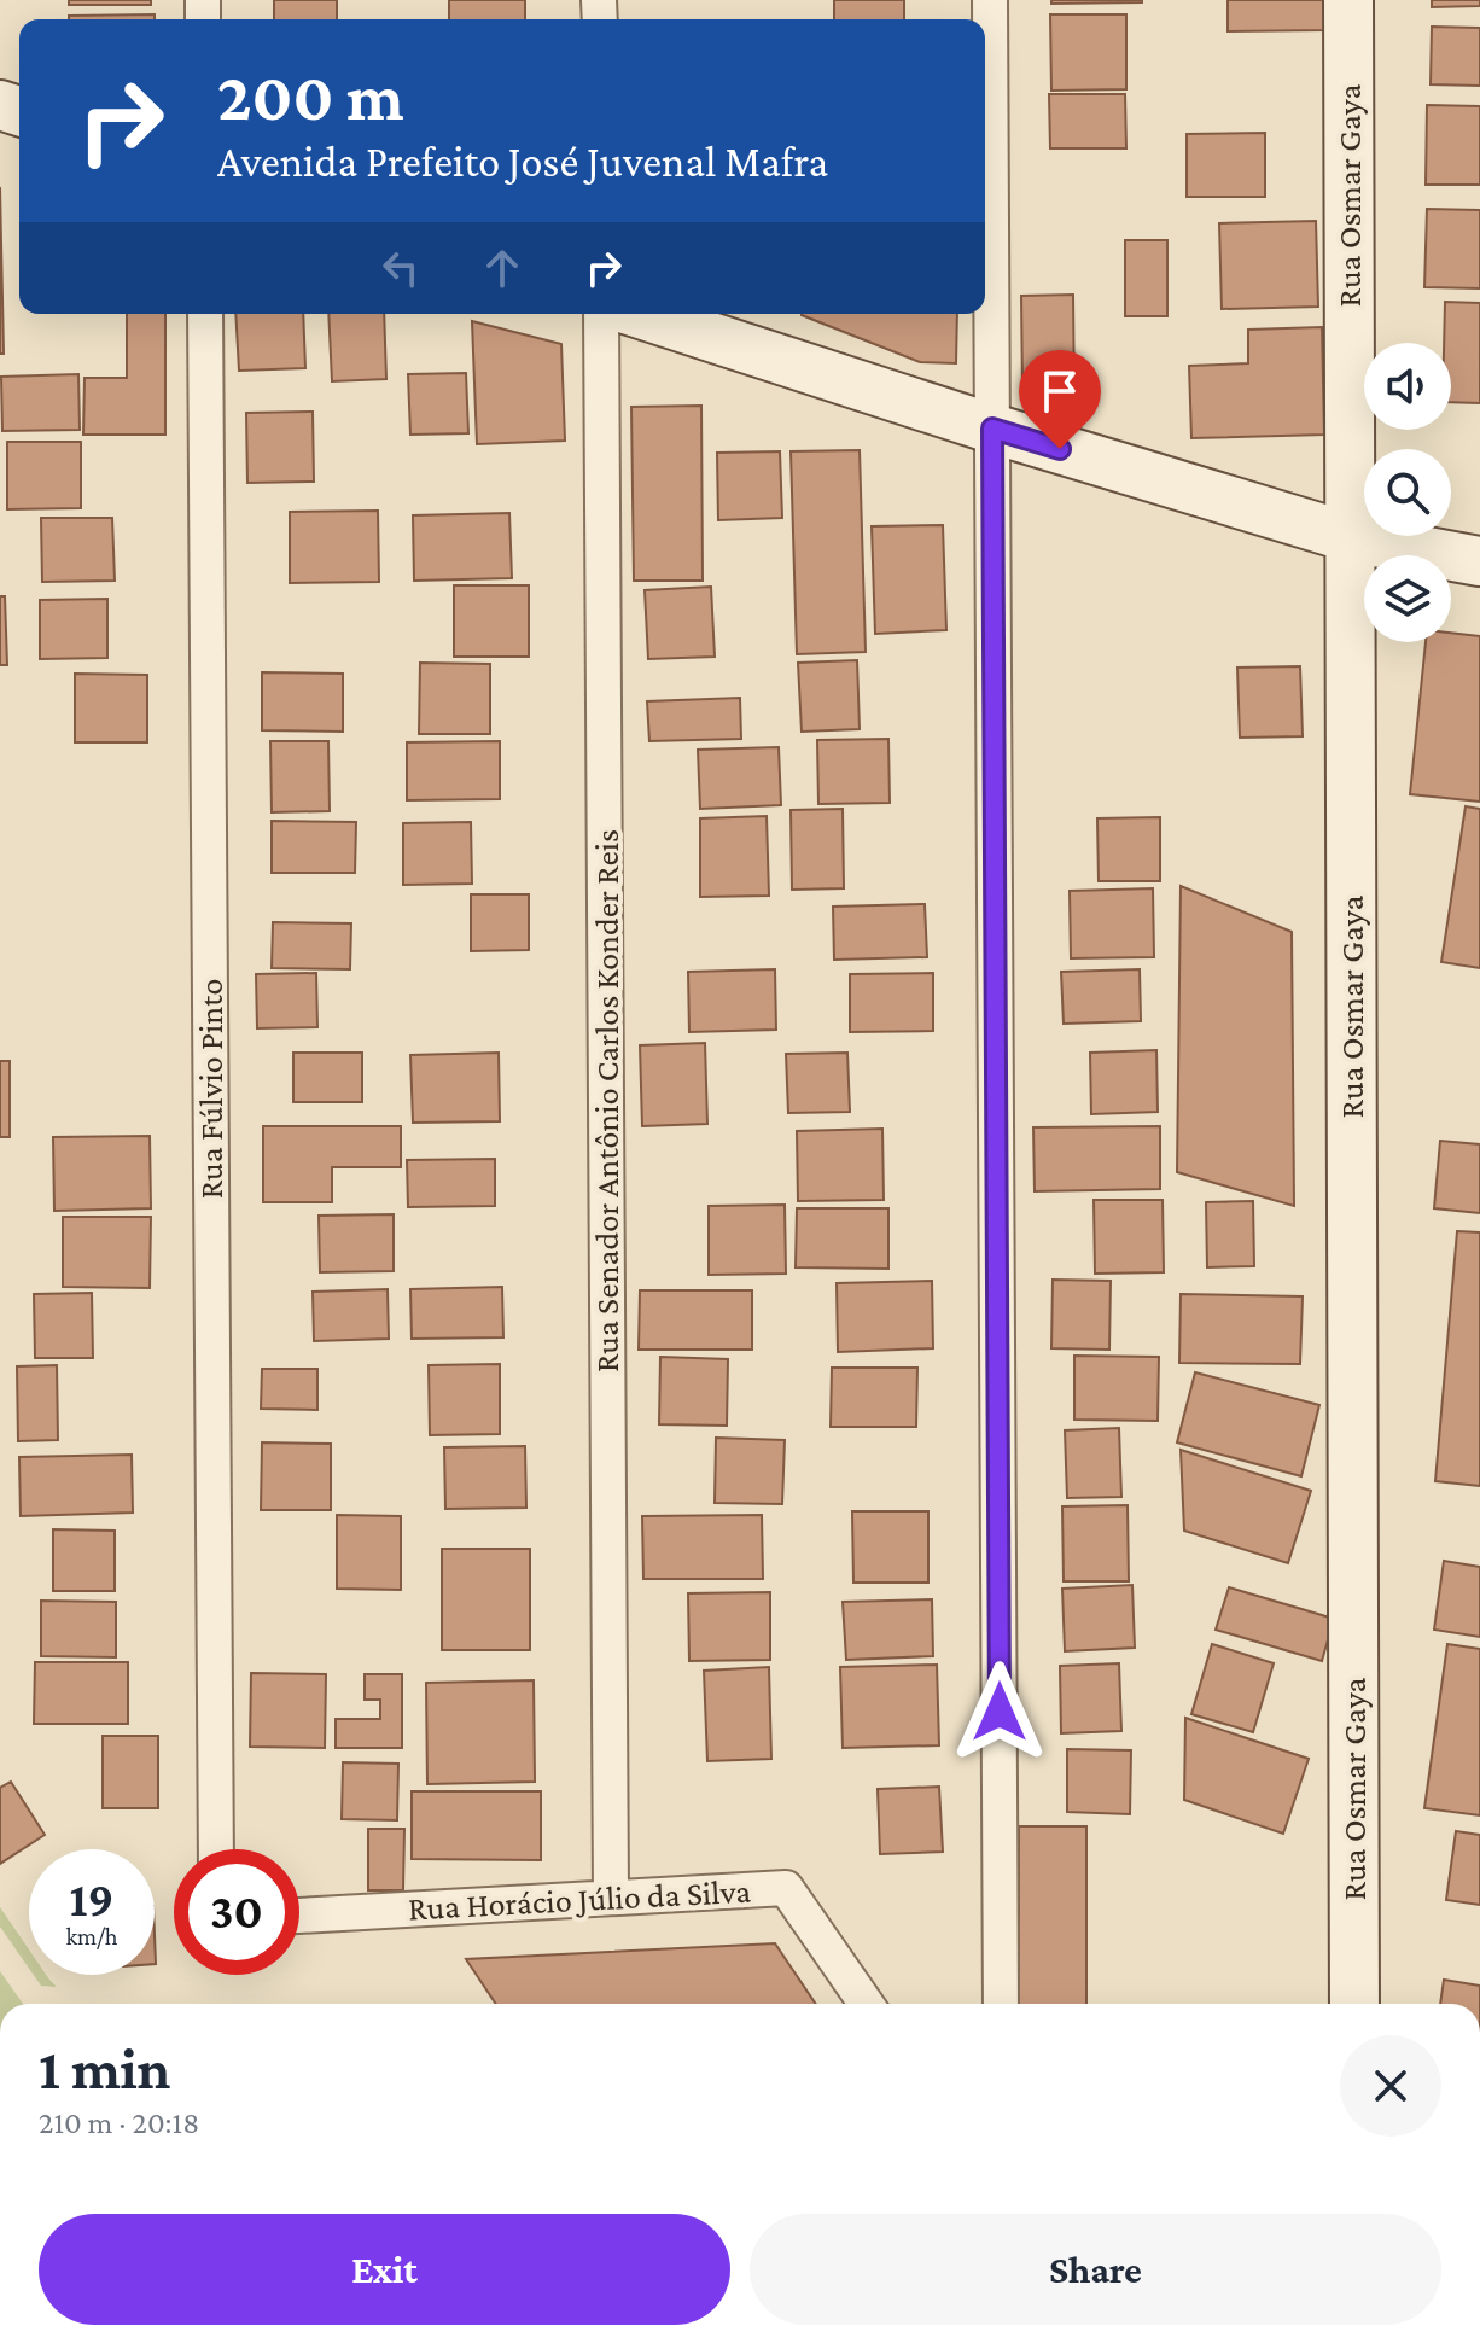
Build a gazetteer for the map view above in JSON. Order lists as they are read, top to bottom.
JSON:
{
  "streets": {
    "main road": ["Rua Osmar Gaya"],
    "street": ["Rua Fúlvio Pinto", "Rua Senador Antônio Carlos Konder Reis", "Rua Horácio Júlio da Silva"]
  },
  "crossings": [
    ["Rua Senador Antônio Carlos Konder Reis", "Rua Horácio Júlio da Silva"]
  ],
  "page": {
    "turn": ["200 m", "Avenida Prefeito José Juvenal Mafra"],
    "speed": "19 km/h",
    "limit": "30",
    "heading": ["1 min", "210 m · 20:18"],
    "buttons": ["Exit", "Share"]
  }
}
